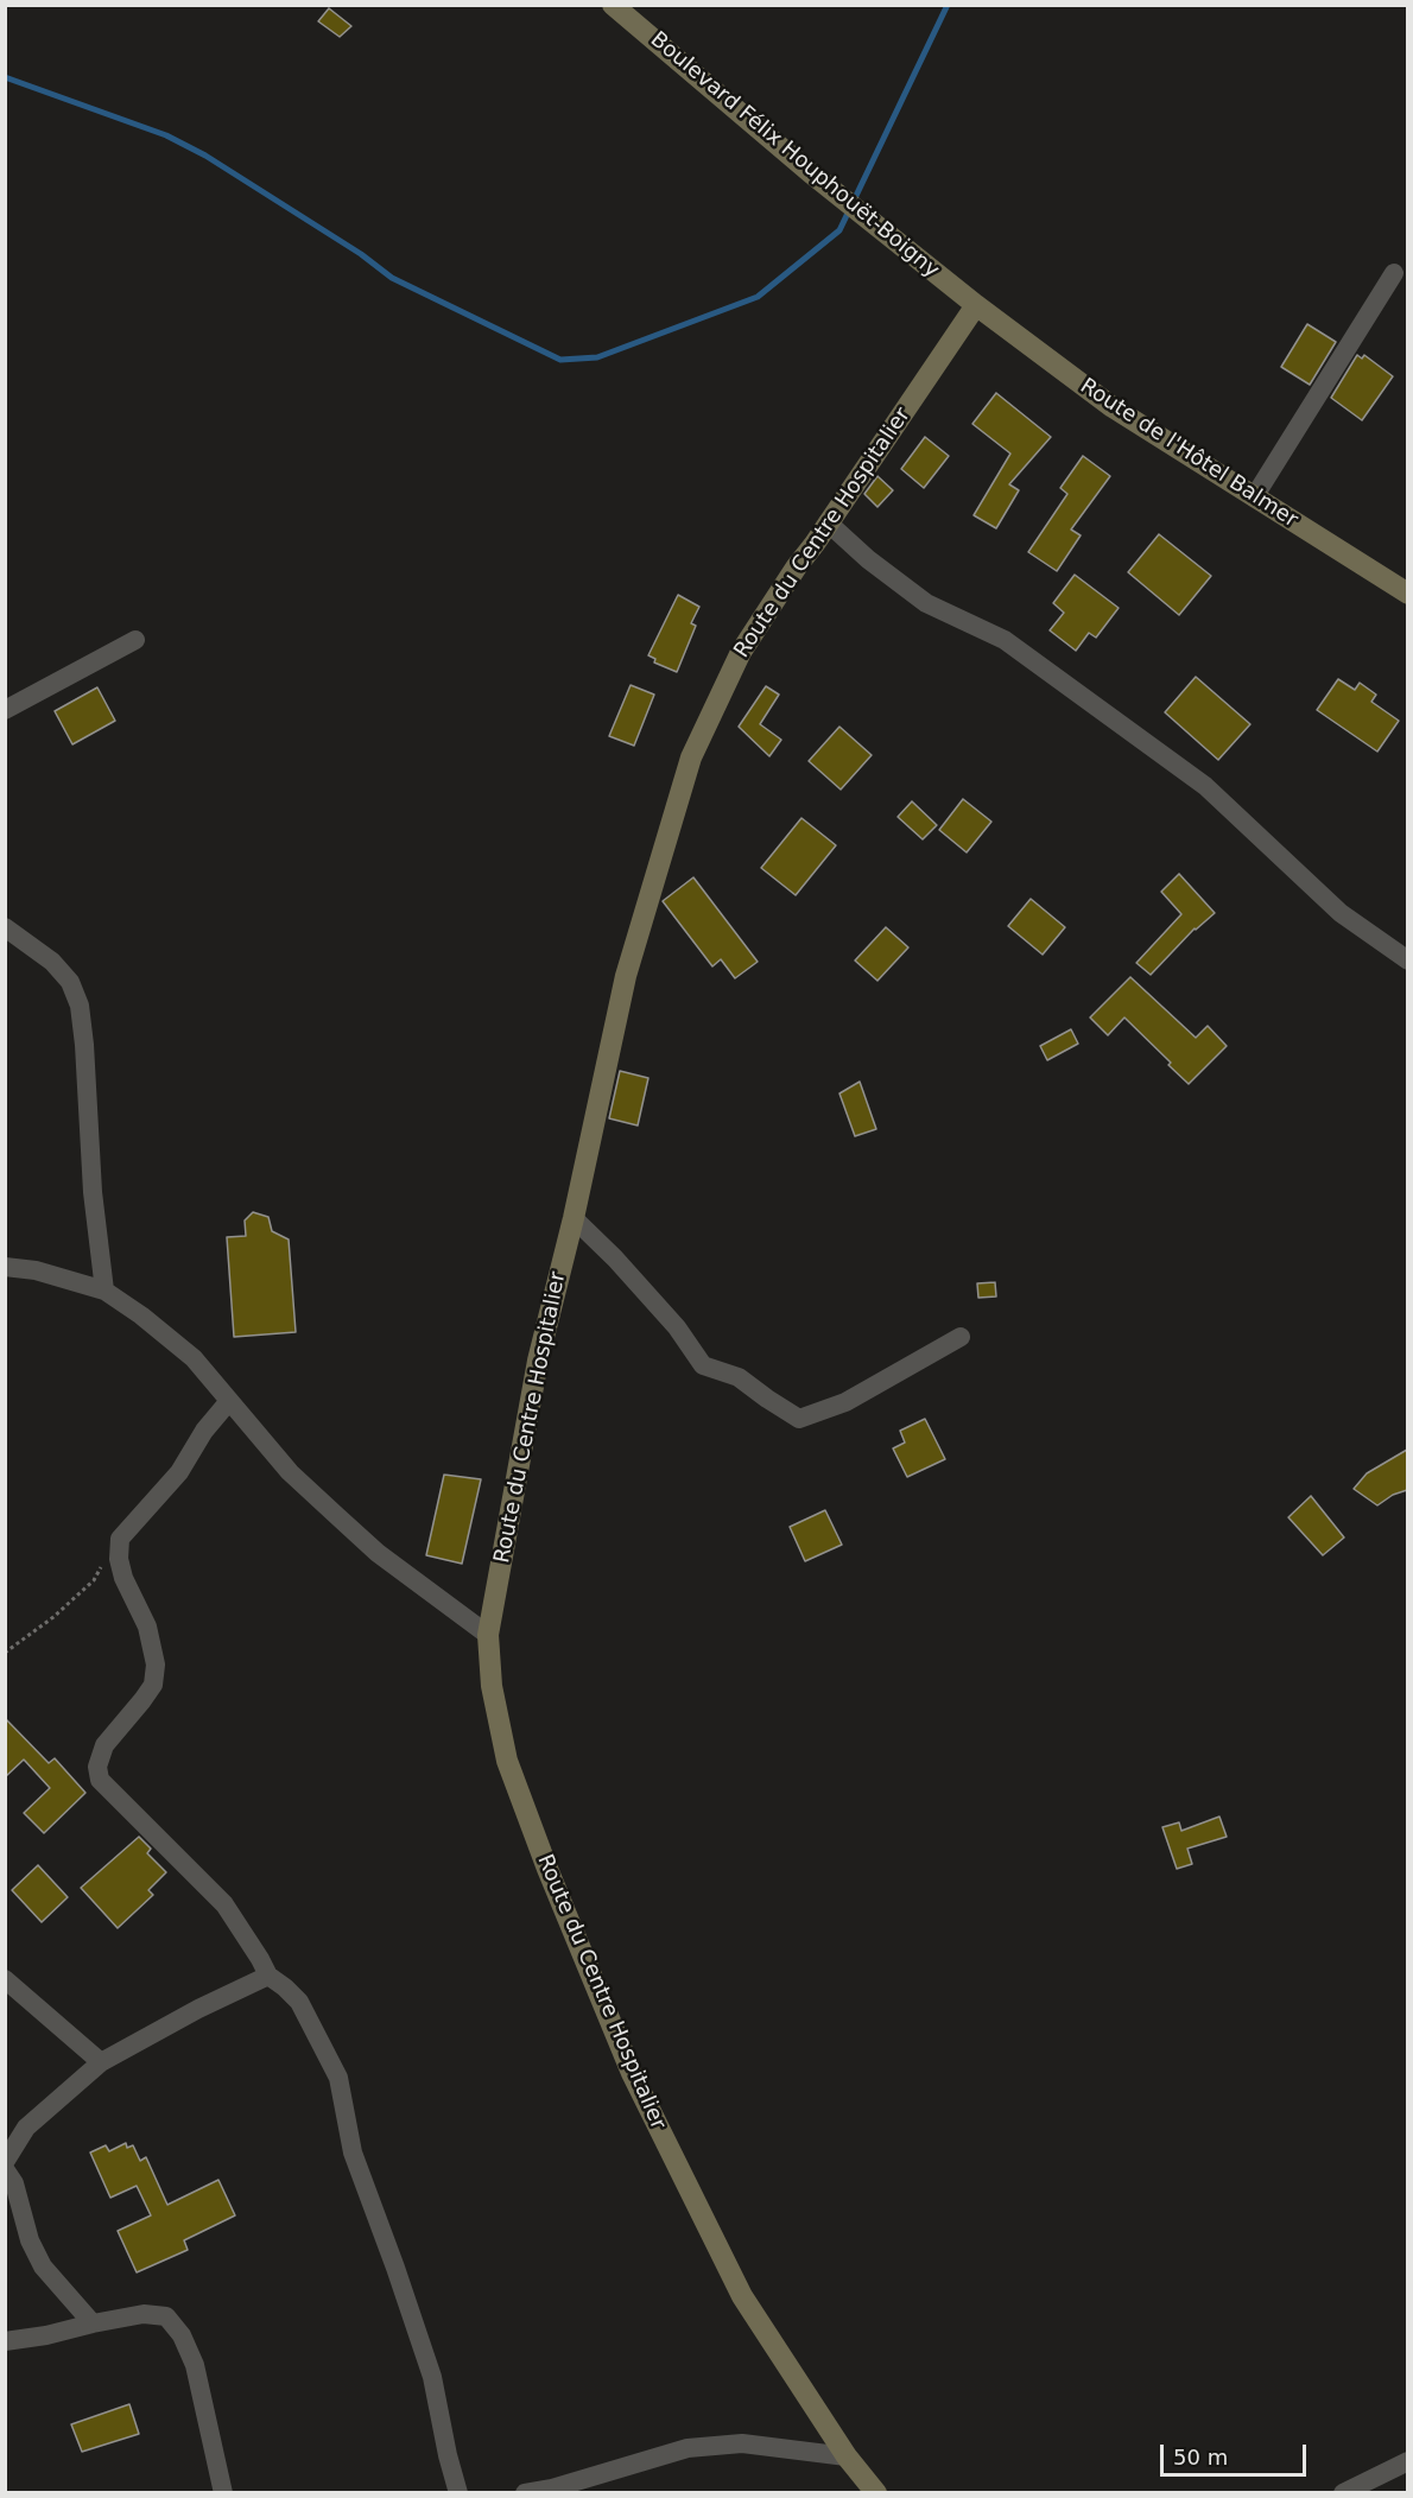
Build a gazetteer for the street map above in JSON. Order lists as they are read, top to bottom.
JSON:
{
  "streets": {
    "street": ["Boulevard Félix Houphouët-Boigny", "Route de l'Hôtel Balmer", "Route du Centre Hospitalier"]
  },
  "crossings": [
    ["Boulevard Félix Houphouët-Boigny", "Route de l'Hôtel Balmer"],
    ["Boulevard Félix Houphouët-Boigny", "Route du Centre Hospitalier"],
    ["Route de l'Hôtel Balmer", "Route du Centre Hospitalier"]
  ],
  "scale_bar": "50 m"
}
